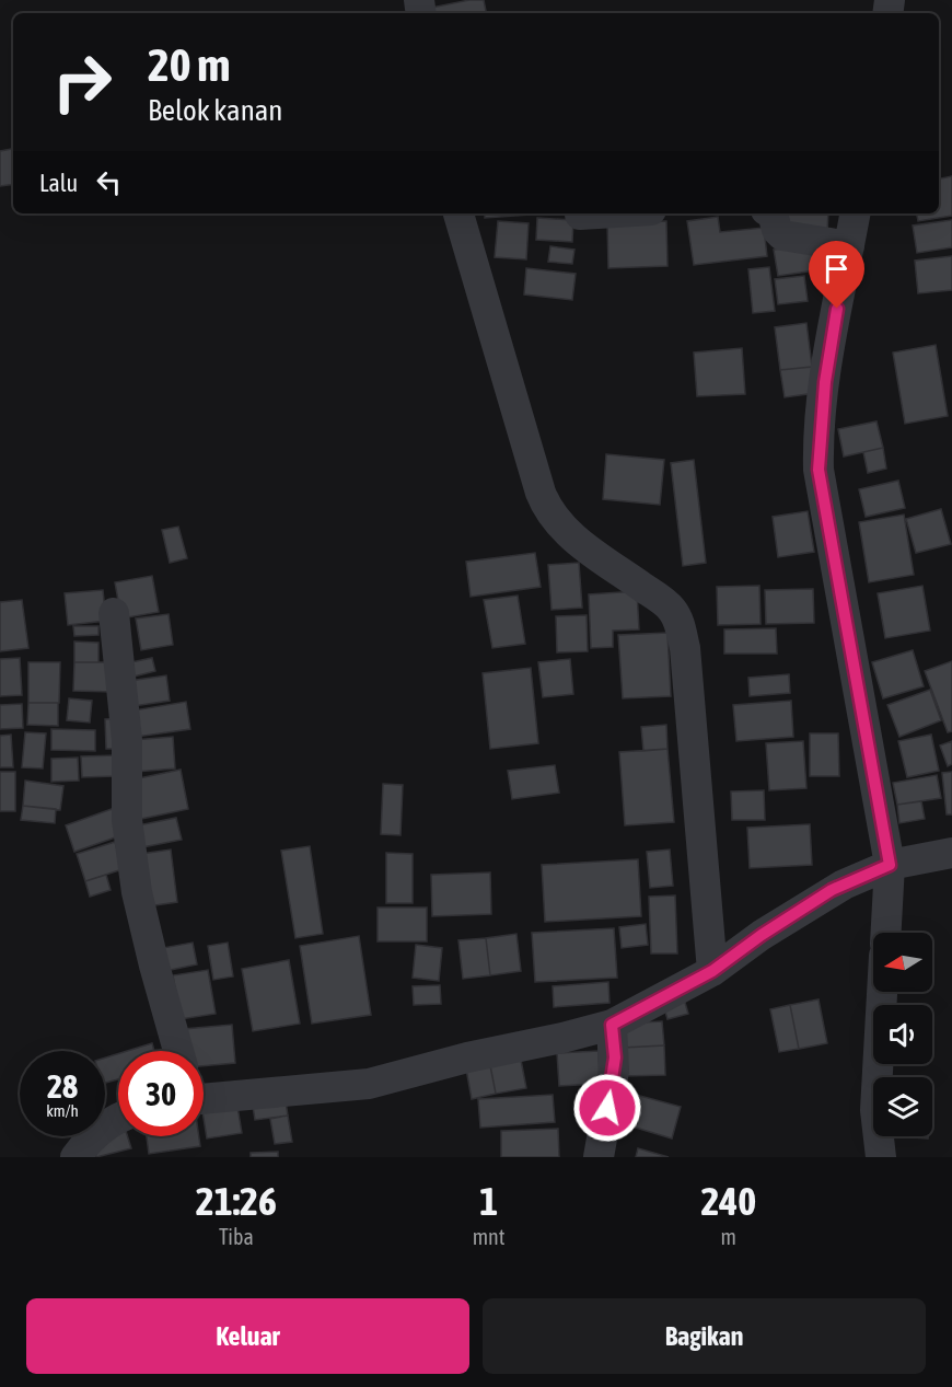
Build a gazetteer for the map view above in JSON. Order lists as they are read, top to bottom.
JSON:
{
  "north": "left",
  "page": {
    "turn": ["20 m", "Belok kanan"],
    "then": "Lalu",
    "speed": "28 km/h",
    "limit": "30",
    "eta": [
      "21:26",
      "Tiba",
      "1",
      "mnt",
      "240",
      "m"
    ],
    "buttons": ["Keluar", "Bagikan"]
  }
}
